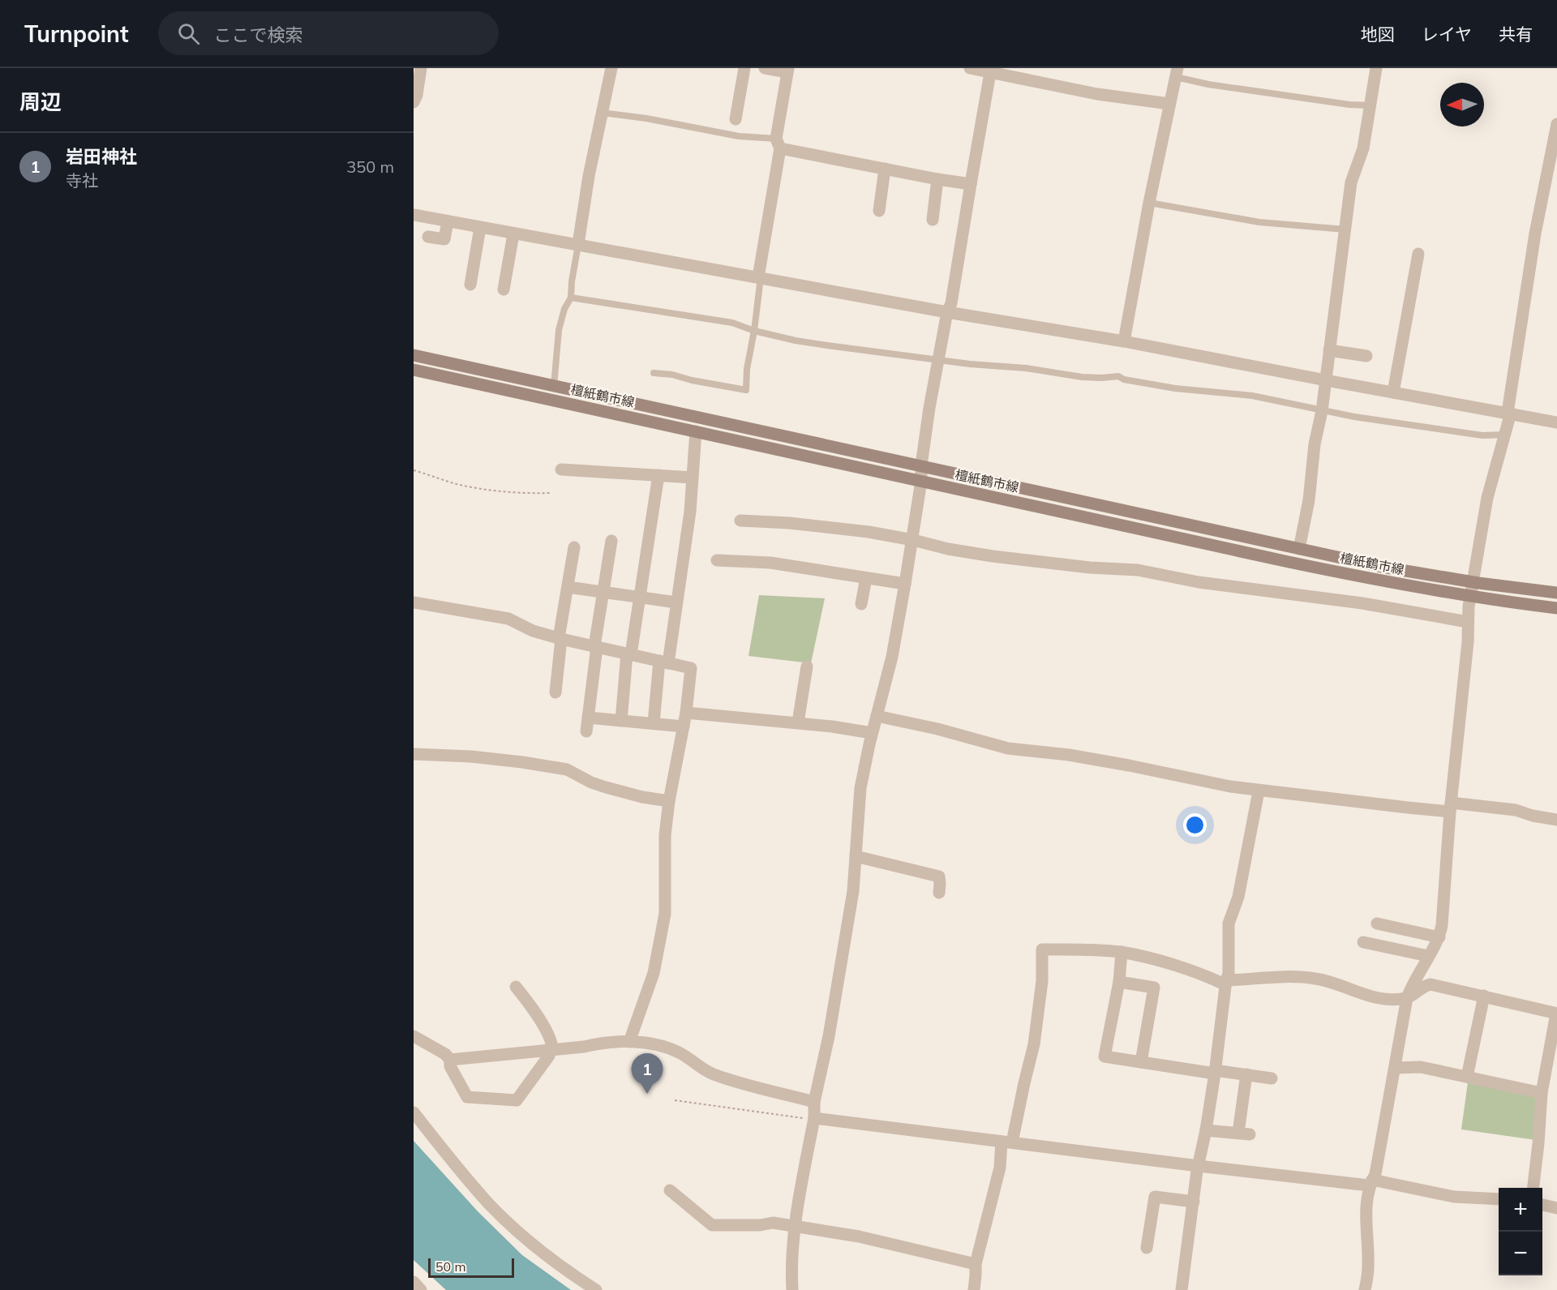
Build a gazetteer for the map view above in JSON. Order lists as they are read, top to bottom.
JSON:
{
  "streets": {
    "main road": ["檀紙鶴市線"]
  },
  "scale_bar": "50 m",
  "north": "left",
  "page": {
    "header": "Turnpoint",
    "search": "ここで検索",
    "nav": ["地図", "レイヤ", "共有"],
    "heading": "周辺",
    "list": [
      {
        "mark": "1",
        "name": "岩田神社",
        "note": "寺社",
        "value": "350 m"
      }
    ],
    "pins": "1",
    "map_buttons": ["+", "−"],
    "scale": "50 m"
  }
}
